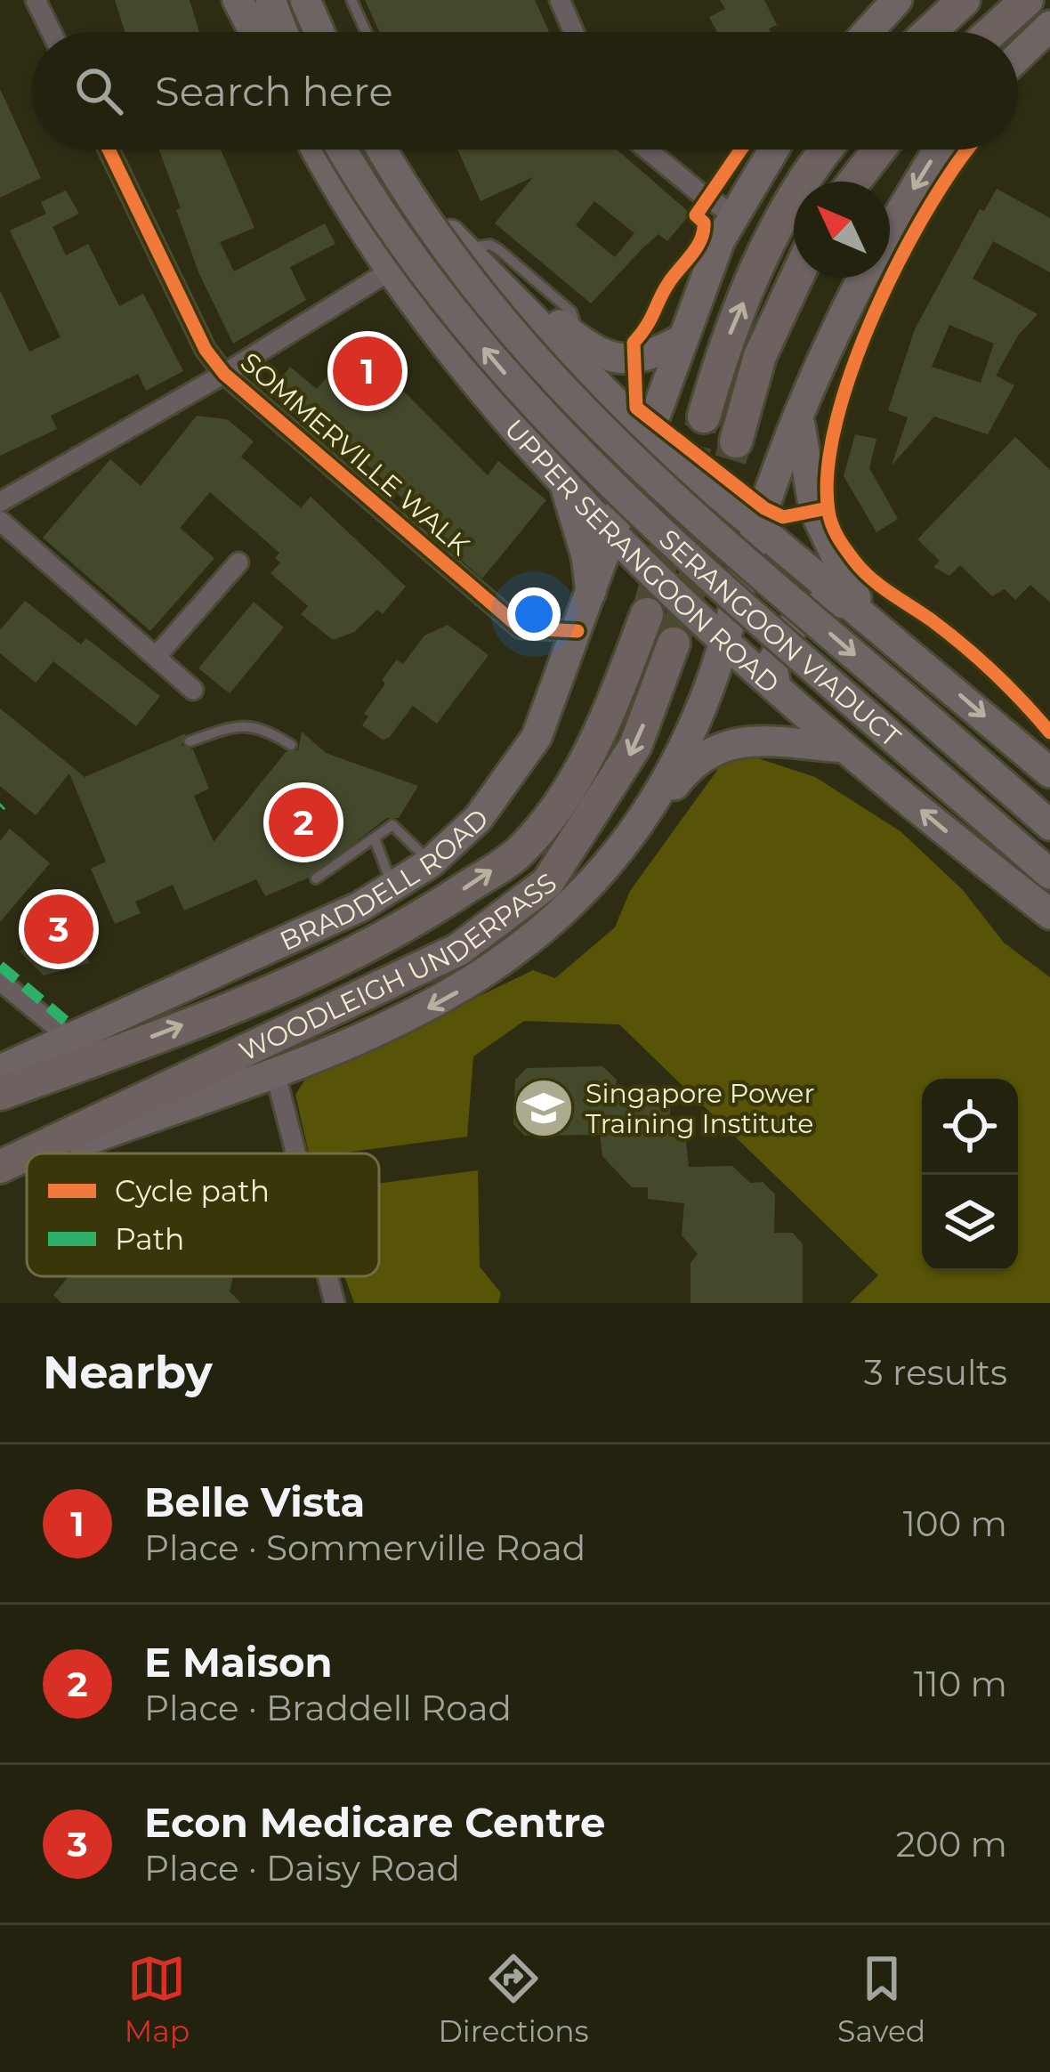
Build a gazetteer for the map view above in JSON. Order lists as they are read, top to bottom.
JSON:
{
  "streets": {
    "highway": ["WOODLEIGH UNDERPASS"],
    "main road": ["UPPER SERANGOON ROAD", "SERANGOON VIADUCT", "BRADDELL ROAD"],
    "street": ["SOMMERVILLE WALK"]
  },
  "crossings": [
    ["SOMMERVILLE WALK", "BRADDELL ROAD"],
    ["UPPER SERANGOON ROAD", "BRADDELL ROAD"]
  ],
  "places": {
    "school or university": ["Singapore Power Training Institute"]
  },
  "legend": ["Cycle path", "Path"],
  "north": "top left",
  "page": {
    "search": "Search here",
    "pins": ["1", "2", "3"],
    "heading": ["Nearby", "3 results"],
    "list": [
      {
        "mark": "1",
        "name": "Belle Vista",
        "note": "Place · Sommerville Road",
        "value": "100 m"
      },
      {
        "mark": "2",
        "name": "E Maison",
        "note": "Place · Braddell Road",
        "value": "110 m"
      },
      {
        "mark": "3",
        "name": "Econ Medicare Centre",
        "note": "Place · Daisy Road",
        "value": "200 m"
      }
    ],
    "nav": ["Map", "Directions", "Saved"]
  }
}
